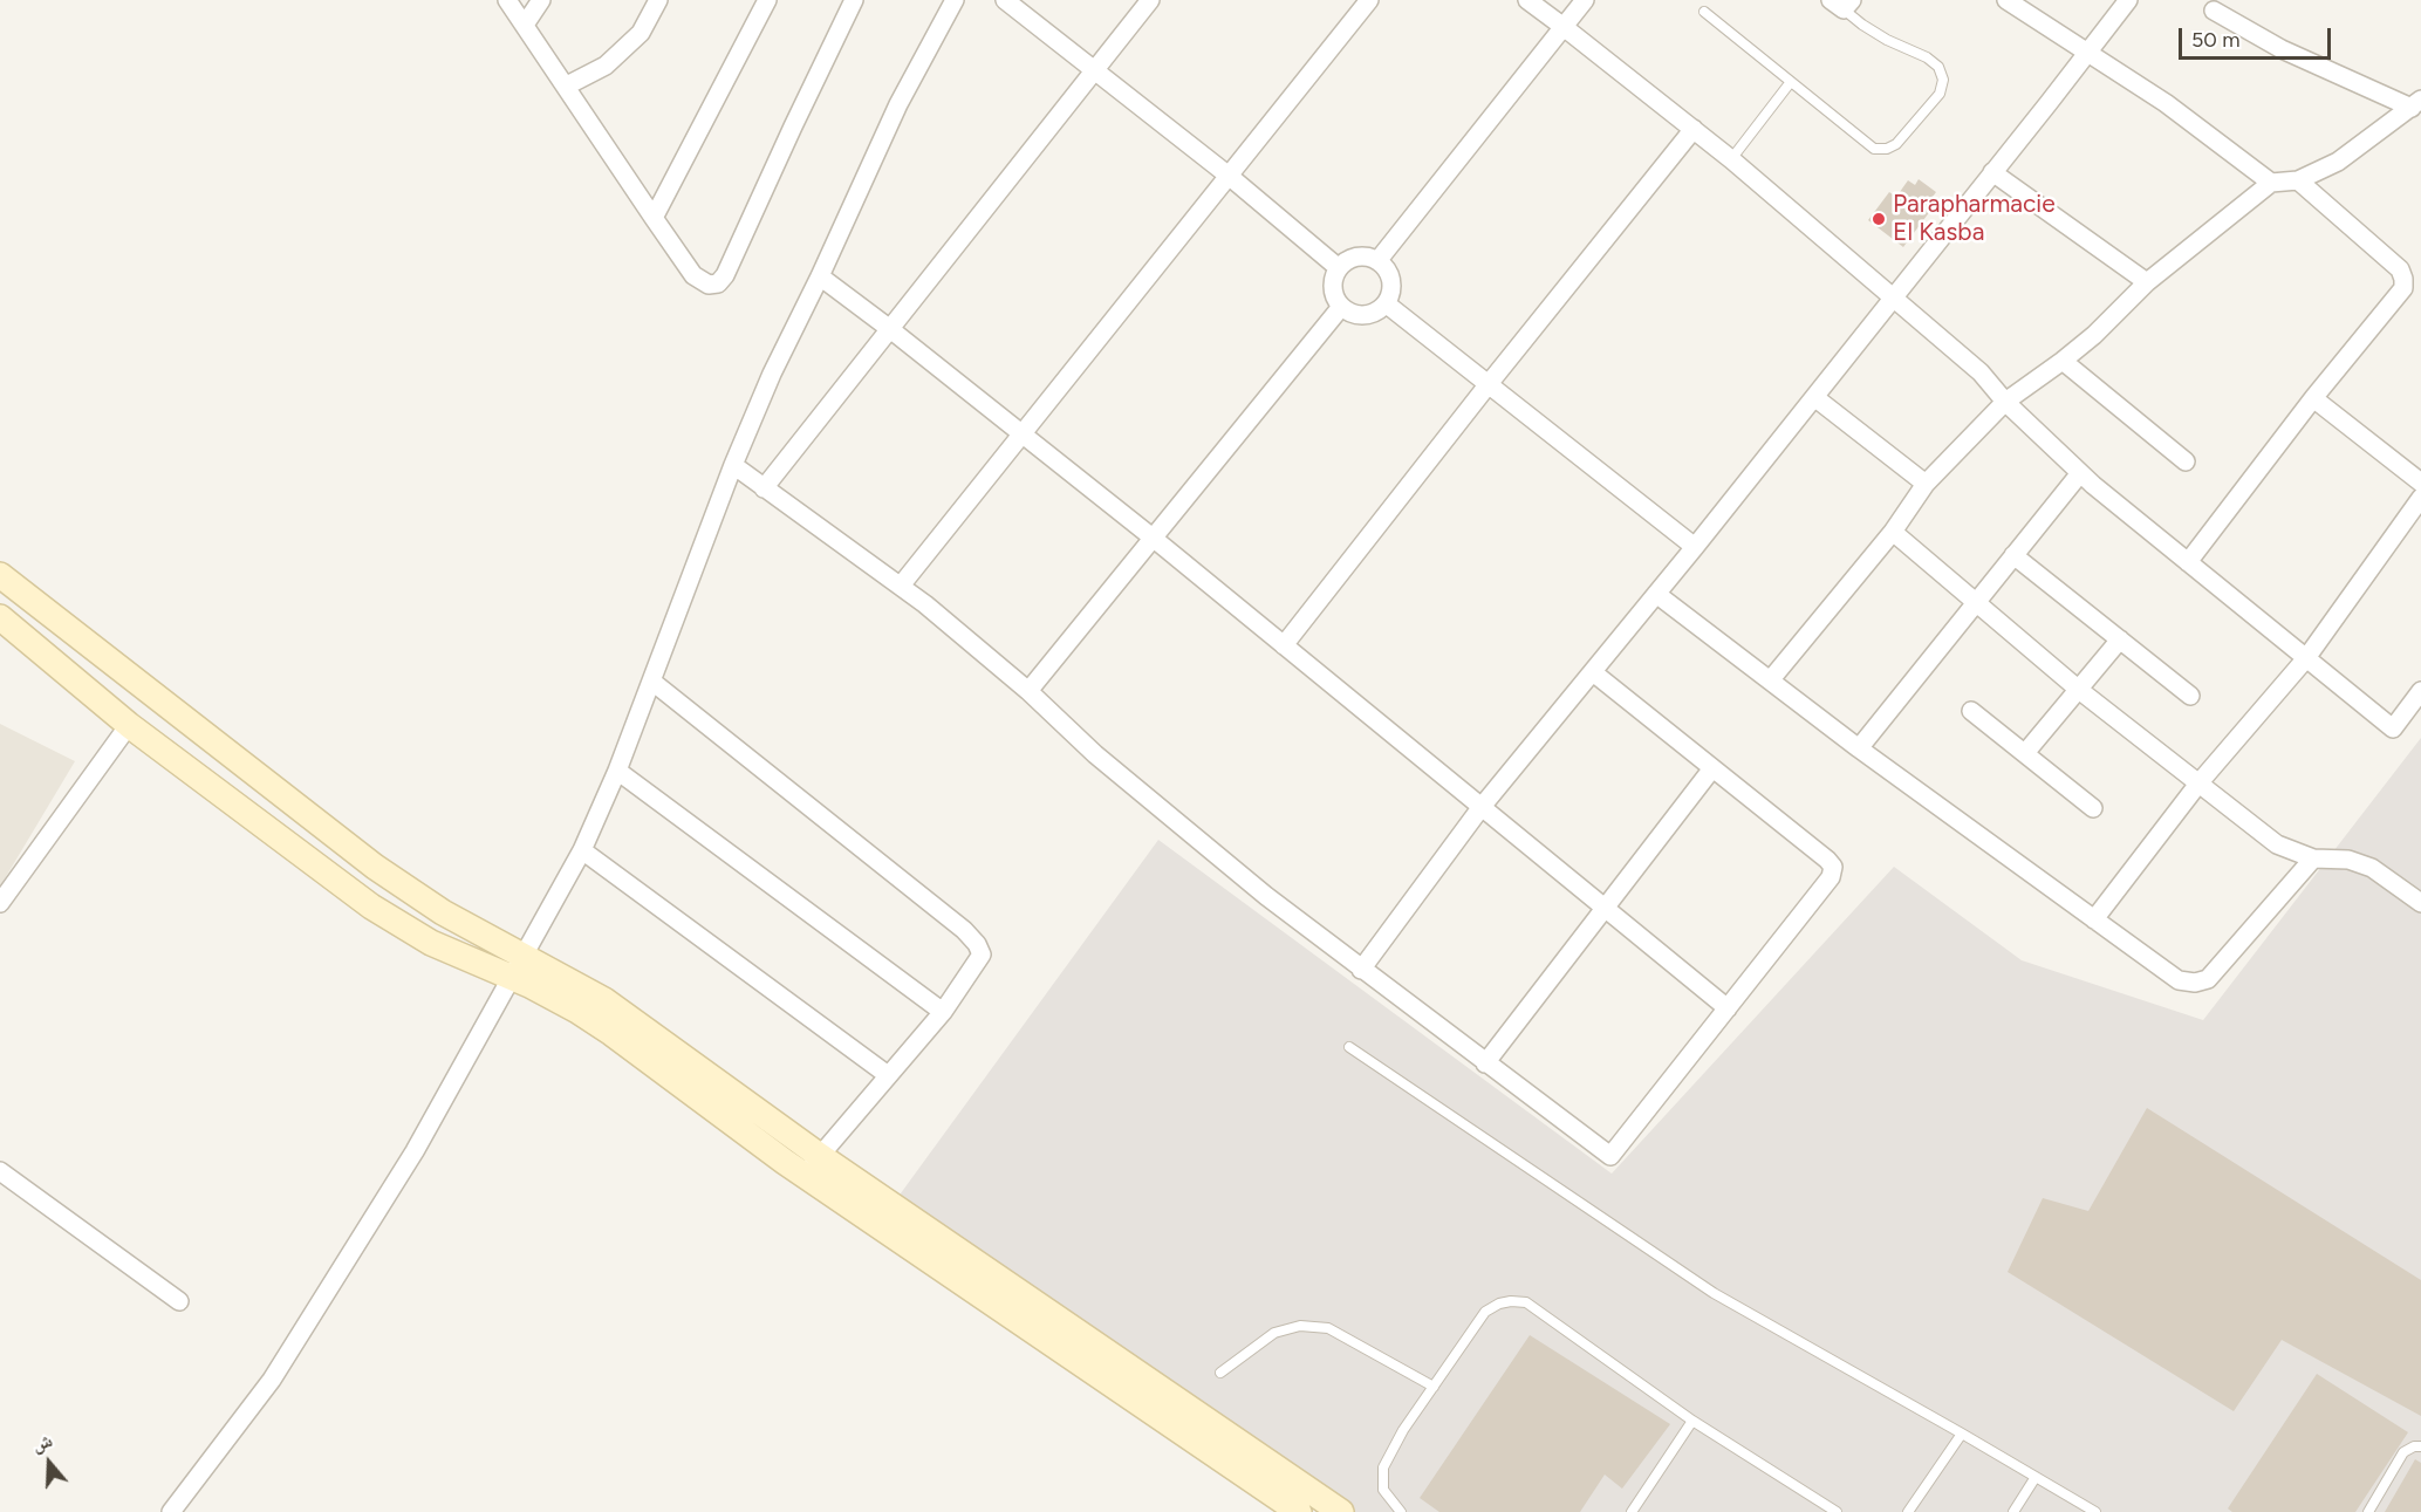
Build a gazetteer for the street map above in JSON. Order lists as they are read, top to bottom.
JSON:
{
  "places": ["Parapharmacie El Kasba"],
  "scale_bar": "50 m",
  "north": "top"
}
